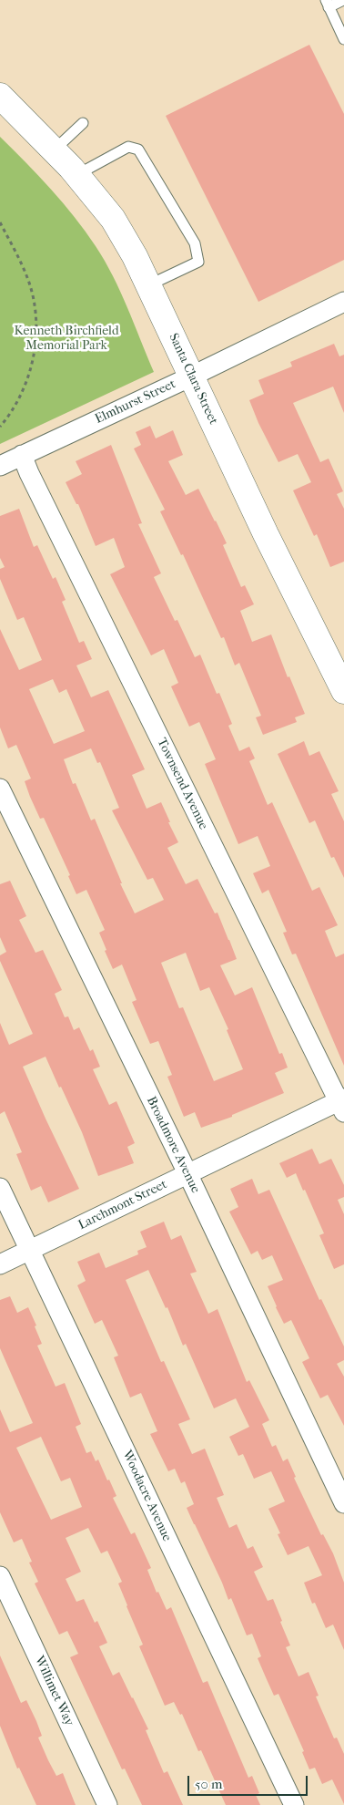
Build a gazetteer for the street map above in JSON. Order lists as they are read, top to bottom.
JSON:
{
  "streets": {
    "main road": ["Santa Clara Street"],
    "street": [
      "Elmhurst Street",
      "Townsend Avenue",
      "Broadmore Avenue",
      "Larchmont Street",
      "Woodacre Avenue",
      "Willimet Way"
    ]
  },
  "crossings": [
    ["Santa Clara Street", "Elmhurst Street"],
    ["Elmhurst Street", "Townsend Avenue"],
    ["Townsend Avenue", "Larchmont Street"],
    ["Broadmore Avenue", "Larchmont Street"],
    ["Larchmont Street", "Woodacre Avenue"]
  ],
  "parks": ["Kenneth Birchfield Memorial Park"],
  "scale_bar": "50 m"
}
